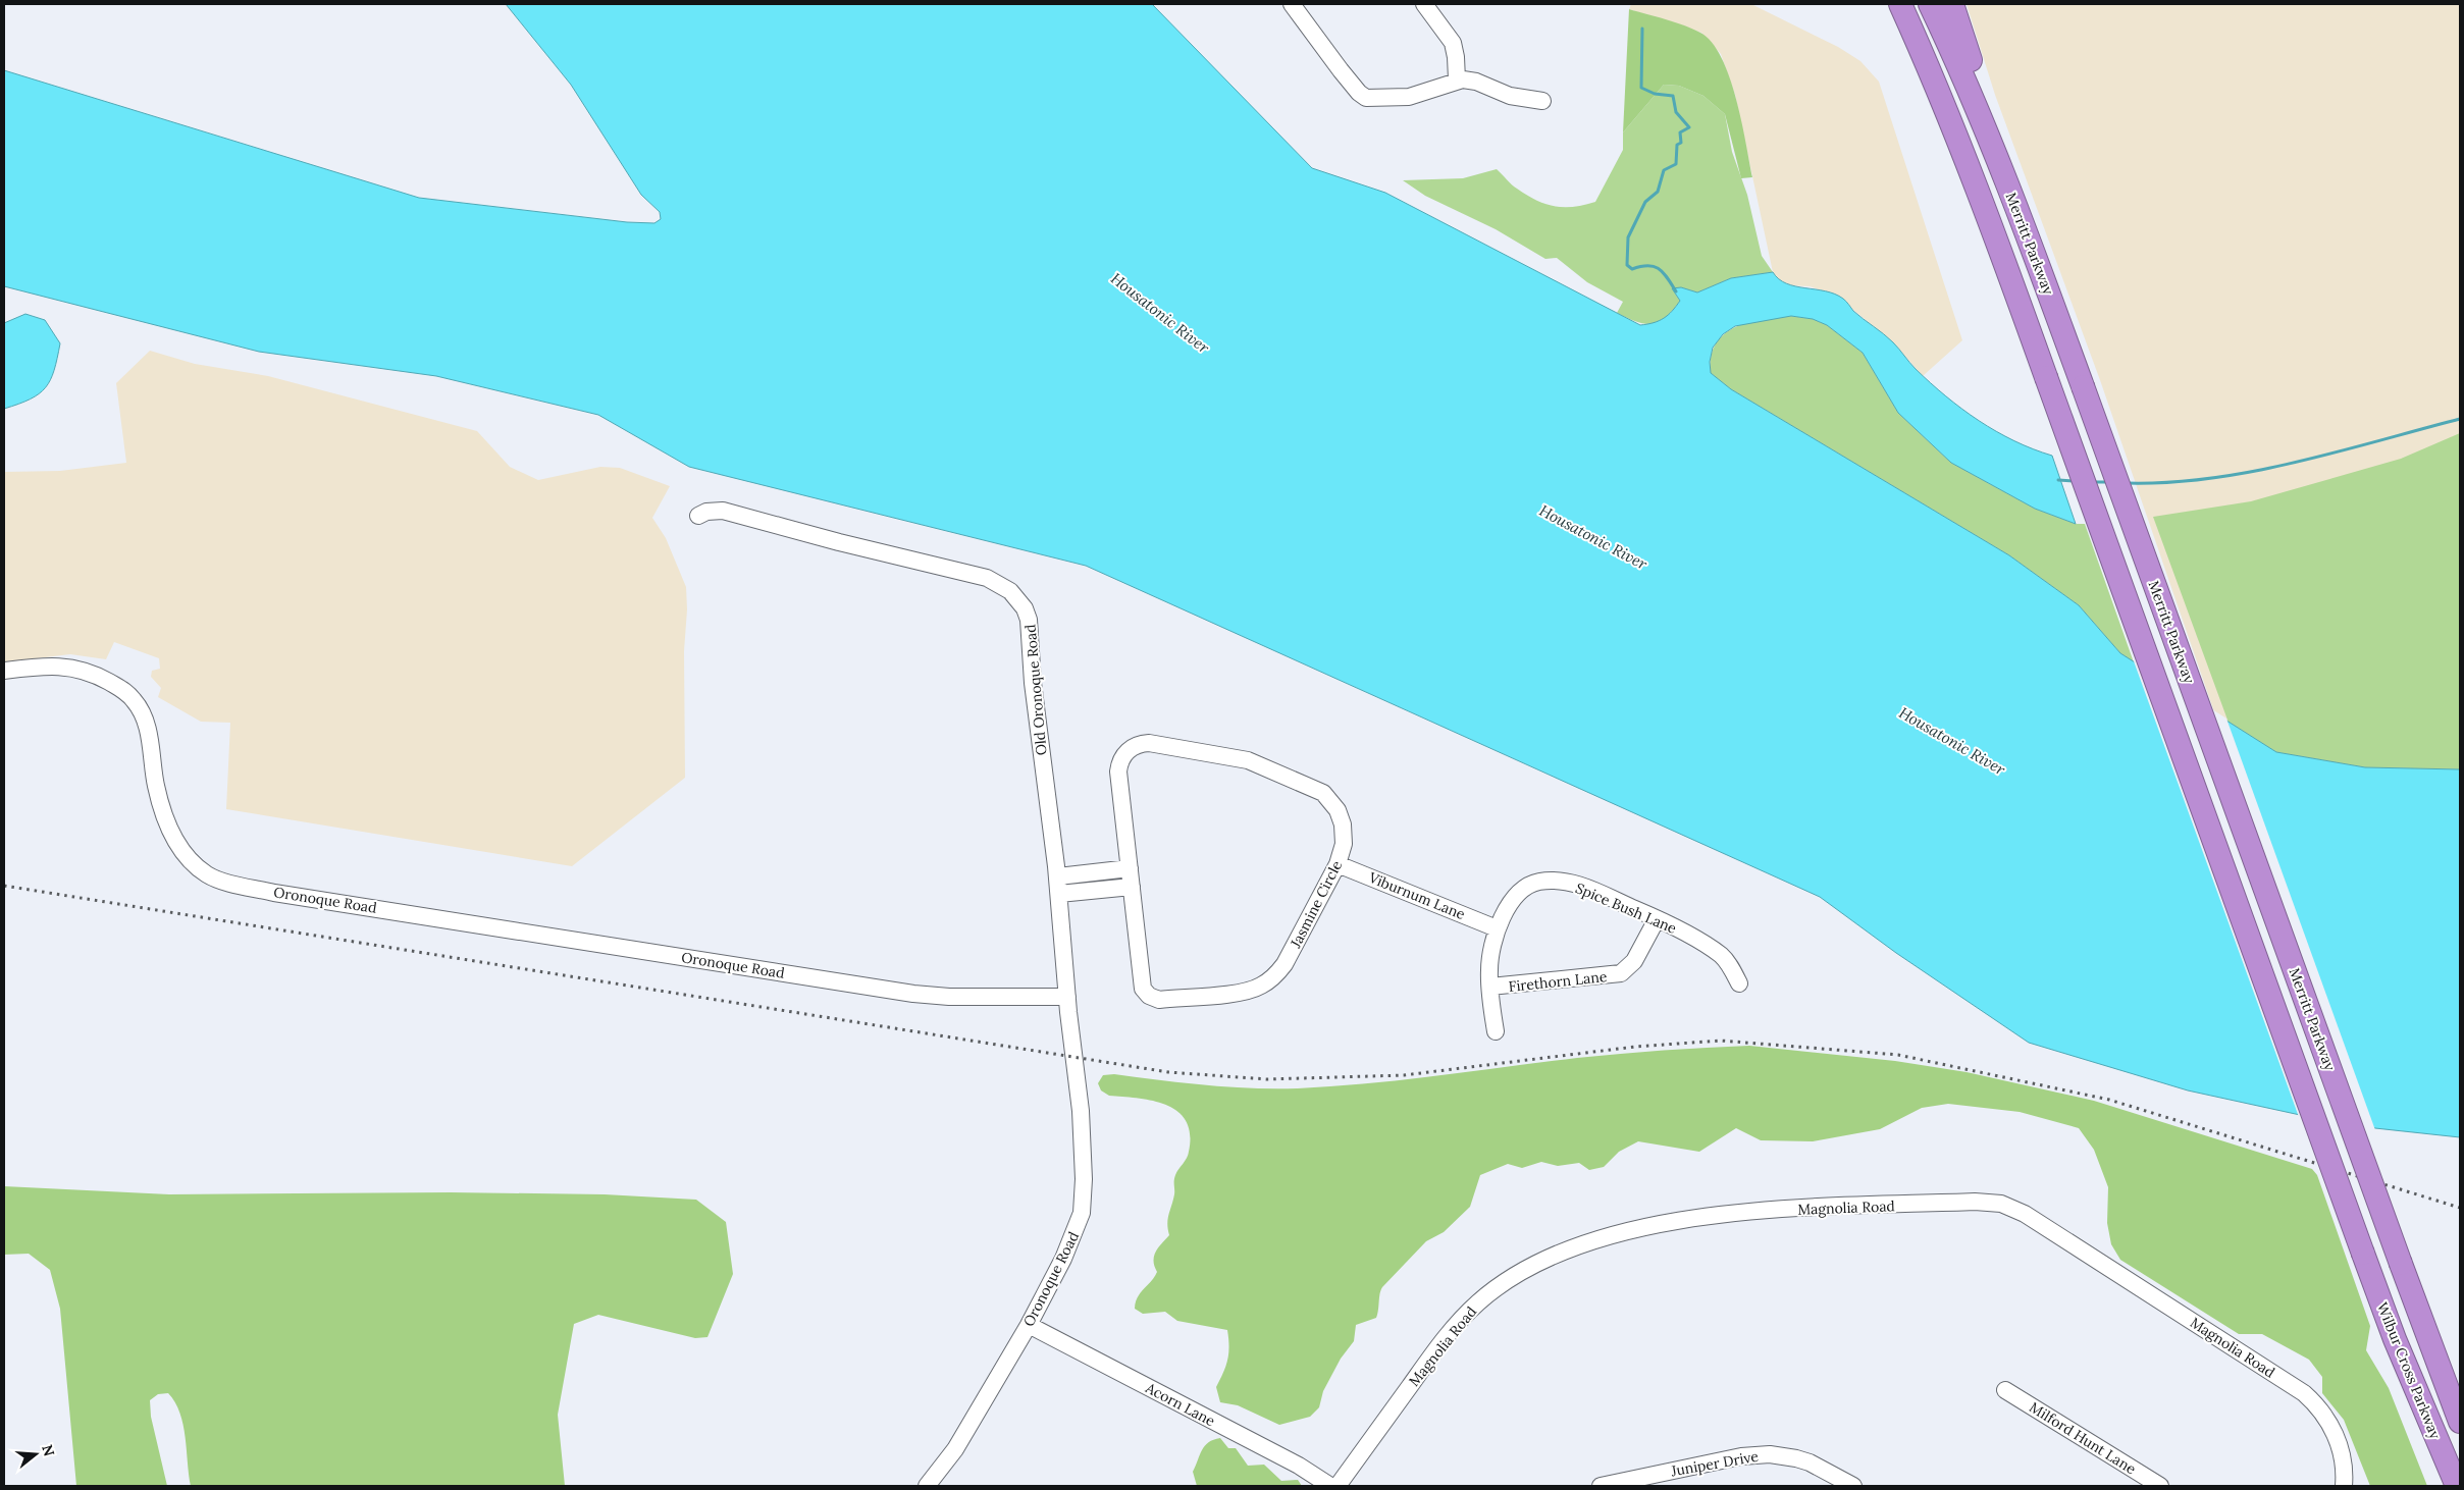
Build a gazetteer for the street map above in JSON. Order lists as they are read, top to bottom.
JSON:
{
  "streets": {
    "highway": ["Merritt Parkway", "Wilbur Cross Parkway"],
    "street": [
      "Old Oronoque Road",
      "Viburnum Lane",
      "Oronoque Road",
      "Jasmine Circle",
      "Spice Bush Lane",
      "Firethorn Lane",
      "Magnolia Road",
      "Acorn Lane",
      "Milford Hunt Lane",
      "Juniper Drive"
    ]
  },
  "crossings": [
    ["Merritt Parkway", "Wilbur Cross Parkway"],
    ["Old Oronoque Road", "Oronoque Road"],
    ["Viburnum Lane", "Jasmine Circle"],
    ["Viburnum Lane", "Spice Bush Lane"],
    ["Oronoque Road", "Acorn Lane"],
    ["Spice Bush Lane", "Firethorn Lane"]
  ],
  "water": ["Housatonic River"],
  "north": "right"
}
